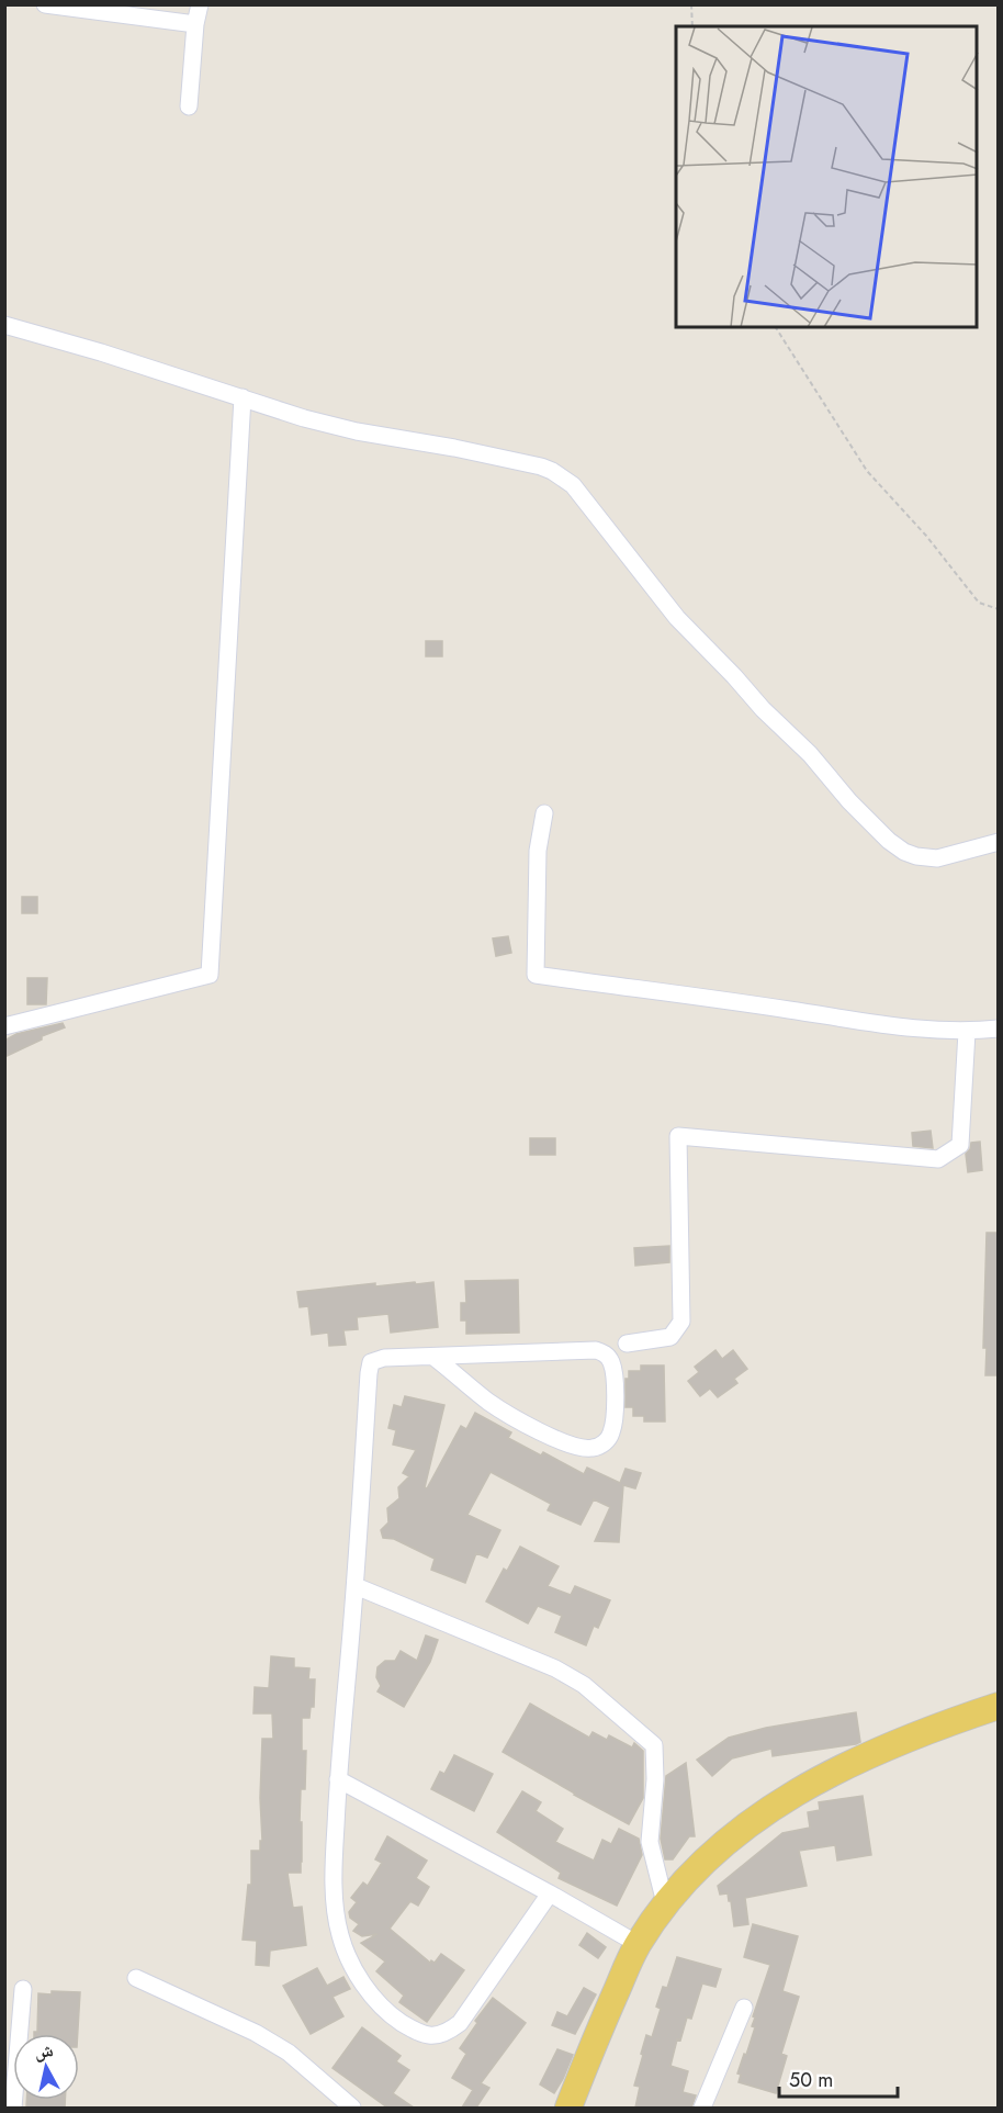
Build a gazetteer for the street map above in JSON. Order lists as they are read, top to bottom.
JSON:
{
  "scale_bar": "50 m",
  "north": "top"
}
